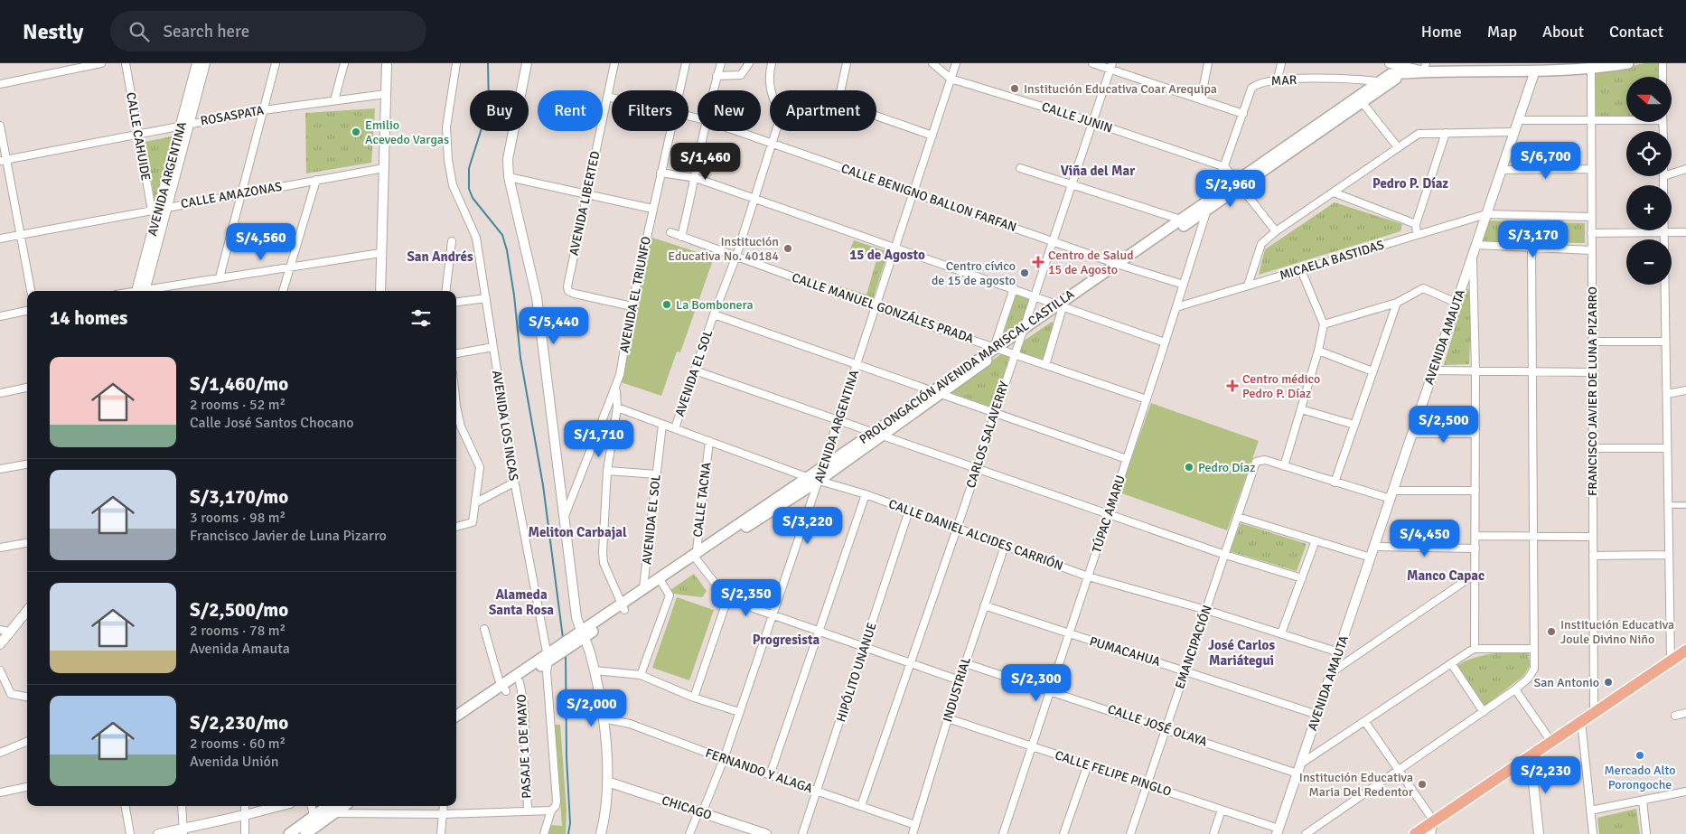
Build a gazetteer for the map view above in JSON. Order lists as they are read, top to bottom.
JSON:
{
  "streets": {
    "main road": ["PROLONGACIÓN AVENIDA MARISCAL CASTILLA"],
    "street": [
      "MAR",
      "ROSASPATA",
      "CALLE JUNIN",
      "CALLE CAHUIDE",
      "AVENIDA ARGENTINA",
      "CALLE AMAZONAS",
      "CALLE BENIGNO BALLON FARFAN",
      "AVENIDA LIBERTED",
      "MICAELA BASTIDAS",
      "AVENIDA EL TRIUNFO",
      "CALLE MANUEL GONZÁLES PRADA",
      "AVENIDA AMAUTA",
      "AVENIDA EL SOL",
      "FRANCISCO JAVIER DE LUNA PIZARRO",
      "AVENIDA LOS INCAS",
      "CARLOS SALAVERRY",
      "CALLE TACNA",
      "TÚPAC AMARU",
      "CALLE DANIEL ALCIDES CARRIÓN",
      "EMANCIPACIÓN",
      "PUMACAHUA",
      "HIPÓLITO UNANUE",
      "INDUSTRIAL",
      "CALLE JOSÉ OLAYA",
      "PASAJE 1 DE MAYO",
      "FERNANDO Y ALAGA",
      "CALLE FELIPE PINGLO",
      "CHICAGO"
    ]
  },
  "crossings": [
    ["MAR", "CALLE JUNIN"],
    ["MAR", "PROLONGACIÓN AVENIDA MARISCAL CASTILLA"],
    ["MAR", "TÚPAC AMARU"],
    ["ROSASPATA", "CALLE CAHUIDE"],
    ["ROSASPATA", "AVENIDA ARGENTINA"],
    ["CALLE JUNIN", "AVENIDA ARGENTINA"],
    ["CALLE JUNIN", "CARLOS SALAVERRY"],
    ["CALLE CAHUIDE", "AVENIDA ARGENTINA"],
    ["CALLE CAHUIDE", "CALLE AMAZONAS"],
    ["AVENIDA ARGENTINA", "CALLE AMAZONAS"],
    ["AVENIDA ARGENTINA", "CALLE BENIGNO BALLON FARFAN"],
    ["AVENIDA ARGENTINA", "CALLE MANUEL GONZÁLES PRADA"],
    ["AVENIDA ARGENTINA", "PROLONGACIÓN AVENIDA MARISCAL CASTILLA"],
    ["AVENIDA ARGENTINA", "CALLE DANIEL ALCIDES CARRIÓN"],
    ["AVENIDA ARGENTINA", "FERNANDO Y ALAGA"],
    ["AVENIDA ARGENTINA", "CHICAGO"],
    ["CALLE BENIGNO BALLON FARFAN", "AVENIDA LIBERTED"],
    ["CALLE BENIGNO BALLON FARFAN", "PROLONGACIÓN AVENIDA MARISCAL CASTILLA"],
    ["CALLE BENIGNO BALLON FARFAN", "AVENIDA EL SOL"],
    ["CALLE BENIGNO BALLON FARFAN", "CARLOS SALAVERRY"],
    ["CALLE BENIGNO BALLON FARFAN", "TÚPAC AMARU"],
    ["AVENIDA LIBERTED", "AVENIDA EL TRIUNFO"],
    ["MICAELA BASTIDAS", "AVENIDA AMAUTA"],
    ["MICAELA BASTIDAS", "FRANCISCO JAVIER DE LUNA PIZARRO"],
    ["MICAELA BASTIDAS", "TÚPAC AMARU"],
    ["CALLE MANUEL GONZÁLES PRADA", "PROLONGACIÓN AVENIDA MARISCAL CASTILLA"],
    ["CALLE MANUEL GONZÁLES PRADA", "AVENIDA EL SOL"],
    ["CALLE MANUEL GONZÁLES PRADA", "CARLOS SALAVERRY"],
    ["CALLE MANUEL GONZÁLES PRADA", "TÚPAC AMARU"],
    ["AVENIDA AMAUTA", "PROLONGACIÓN AVENIDA MARISCAL CASTILLA"],
    ["AVENIDA AMAUTA", "CALLE DANIEL ALCIDES CARRIÓN"],
    ["AVENIDA AMAUTA", "PUMACAHUA"],
    ["AVENIDA AMAUTA", "CALLE JOSÉ OLAYA"],
    ["AVENIDA AMAUTA", "CALLE FELIPE PINGLO"],
    ["PROLONGACIÓN AVENIDA MARISCAL CASTILLA", "AVENIDA EL SOL"],
    ["PROLONGACIÓN AVENIDA MARISCAL CASTILLA", "FRANCISCO JAVIER DE LUNA PIZARRO"],
    ["PROLONGACIÓN AVENIDA MARISCAL CASTILLA", "AVENIDA LOS INCAS"],
    ["PROLONGACIÓN AVENIDA MARISCAL CASTILLA", "CARLOS SALAVERRY"],
    ["PROLONGACIÓN AVENIDA MARISCAL CASTILLA", "CALLE TACNA"],
    ["PROLONGACIÓN AVENIDA MARISCAL CASTILLA", "TÚPAC AMARU"],
    ["PROLONGACIÓN AVENIDA MARISCAL CASTILLA", "CALLE DANIEL ALCIDES CARRIÓN"],
    ["AVENIDA EL SOL", "CALLE DANIEL ALCIDES CARRIÓN"],
    ["CARLOS SALAVERRY", "CALLE DANIEL ALCIDES CARRIÓN"],
    ["CARLOS SALAVERRY", "FERNANDO Y ALAGA"],
    ["CALLE TACNA", "CALLE DANIEL ALCIDES CARRIÓN"],
    ["TÚPAC AMARU", "CALLE DANIEL ALCIDES CARRIÓN"],
    ["TÚPAC AMARU", "PUMACAHUA"],
    ["TÚPAC AMARU", "CALLE JOSÉ OLAYA"],
    ["TÚPAC AMARU", "CALLE FELIPE PINGLO"],
    ["CALLE DANIEL ALCIDES CARRIÓN", "EMANCIPACIÓN"],
    ["CALLE DANIEL ALCIDES CARRIÓN", "HIPÓLITO UNANUE"],
    ["CALLE DANIEL ALCIDES CARRIÓN", "INDUSTRIAL"],
    ["EMANCIPACIÓN", "PUMACAHUA"],
    ["EMANCIPACIÓN", "CALLE JOSÉ OLAYA"],
    ["EMANCIPACIÓN", "CALLE FELIPE PINGLO"],
    ["PUMACAHUA", "INDUSTRIAL"],
    ["HIPÓLITO UNANUE", "FERNANDO Y ALAGA"],
    ["INDUSTRIAL", "CALLE JOSÉ OLAYA"],
    ["INDUSTRIAL", "FERNANDO Y ALAGA"],
    ["INDUSTRIAL", "CALLE FELIPE PINGLO"]
  ],
  "districts": [
    "Viña del Mar",
    "Pedro P. Díaz",
    "15 de Agosto",
    "San Andrés",
    "Meliton Carbajal",
    "Manco Capac",
    "Alameda Santa Rosa",
    "Progresista",
    "José Carlos Mariátegui"
  ],
  "places": {
    "other": [
      "Institución Educativa Coar Arequipa",
      "Emilio Acevedo Vargas",
      "Institución Educativa No. 40184",
      "Centro cívico de 15 de agosto",
      "La Bombonera",
      "Pedro Díaz",
      "Institución Educativa Joule Divino Niño",
      "San Antonio",
      "Mercado Alto Porongoche",
      "Institución Educativa Maria Del Redentor"
    ],
    "health": ["Centro de Salud 15 de Agosto", "Centro médico Pedro P. Díaz"]
  },
  "north": "left",
  "page": {
    "header": "Nestly",
    "search": "Search here",
    "nav": [
      "Home",
      "Map",
      "About",
      "Contact"
    ],
    "map_buttons": ["+", "−"],
    "chip": [
      "Buy",
      "Rent",
      "Filters",
      "New",
      "Apartment"
    ],
    "price": [
      "S/6,700",
      "S/1,460",
      "S/2,960",
      "S/3,170",
      "S/4,560",
      "S/5,440",
      "S/2,500",
      "S/1,710",
      "S/3,220",
      "S/4,450",
      "S/2,350",
      "S/2,300",
      "S/2,000",
      "S/2,230"
    ],
    "heading": "14 homes",
    "list": [
      {
        "name": "S/1,460/mo",
        "note": "2 rooms · 52 m² · Calle José Santos Chocano"
      },
      {
        "name": "S/3,170/mo",
        "note": "3 rooms · 98 m² · Francisco Javier de Luna Pizarro"
      },
      {
        "name": "S/2,500/mo",
        "note": "2 rooms · 78 m² · Avenida Amauta"
      },
      {
        "name": "S/2,230/mo",
        "note": "2 rooms · 60 m² · Avenida Unión"
      }
    ]
  }
}
